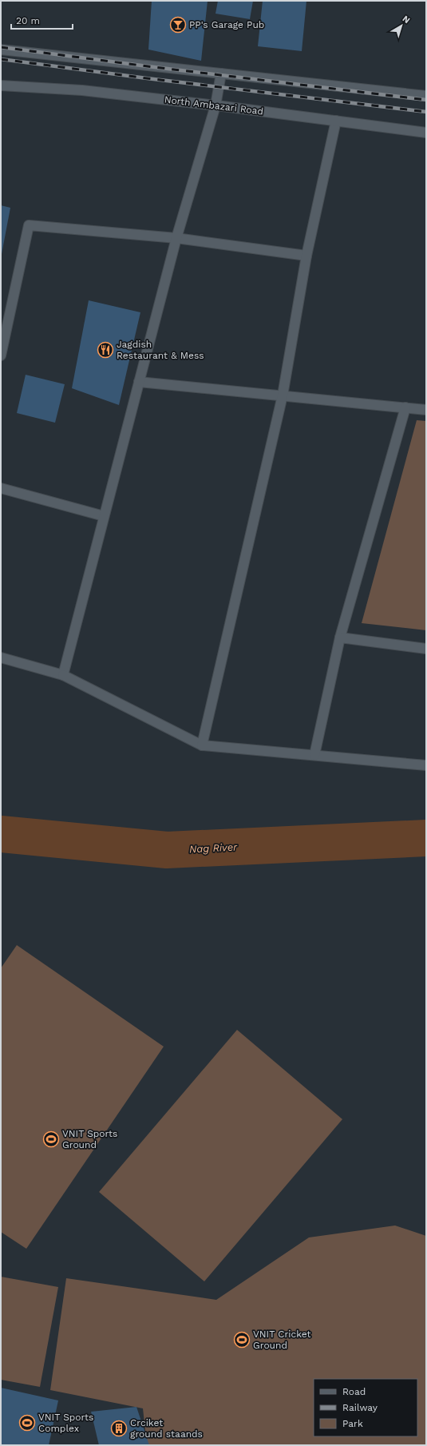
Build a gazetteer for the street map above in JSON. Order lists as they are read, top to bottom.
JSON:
{
  "streets": {
    "street": ["North Ambazari Road"]
  },
  "water": ["Nag River"],
  "places": {
    "bar": ["PP's Garage Pub"],
    "restaurant": ["Jagdish Restaurant & Mess"],
    "sports": ["VNIT Sports Ground", "VNIT Cricket Ground", "VNIT Sports Complex"],
    "building": ["Crciket ground staands"]
  },
  "legend": ["Road", "Railway", "Park"],
  "scale_bar": "20 m",
  "north": "top right"
}
